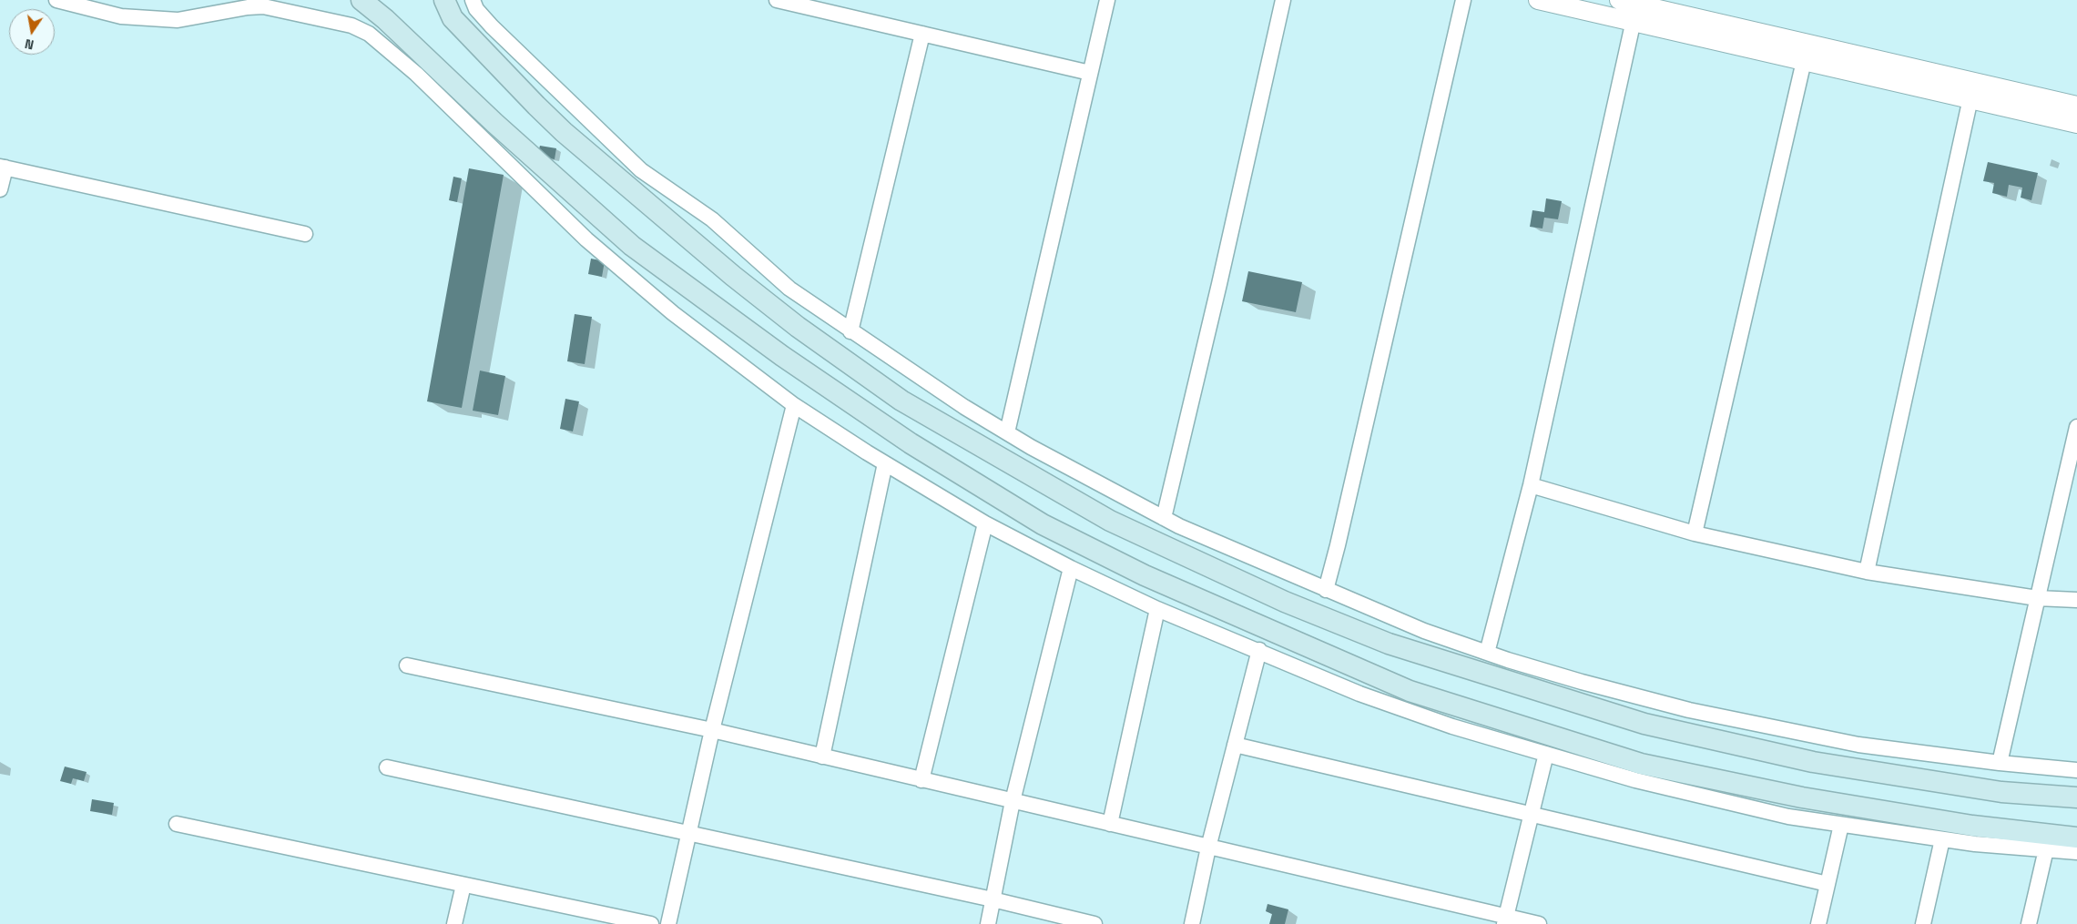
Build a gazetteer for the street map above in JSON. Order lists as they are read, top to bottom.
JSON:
{
  "north": "bottom"
}
